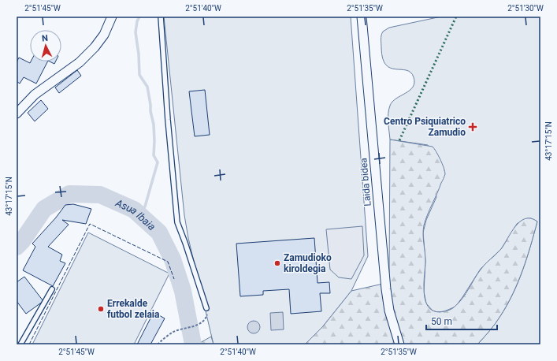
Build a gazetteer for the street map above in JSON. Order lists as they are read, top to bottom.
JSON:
{
  "streets": {
    "street": ["Laida bidea"]
  },
  "water": ["Asua Ibaia"],
  "places": {
    "health": ["Centro Psiquiatrico Zamudio"],
    "other": ["Zamudioko kiroldegia", "Errekalde futbol zelaia"]
  },
  "scale_bar": "50 m",
  "north": "top",
  "coordinates": [
    "2°51'45\"W",
    "2°51'40\"W",
    "2°51'35\"W",
    "2°51'30\"W",
    "43°17'15\"N"
  ]
}
